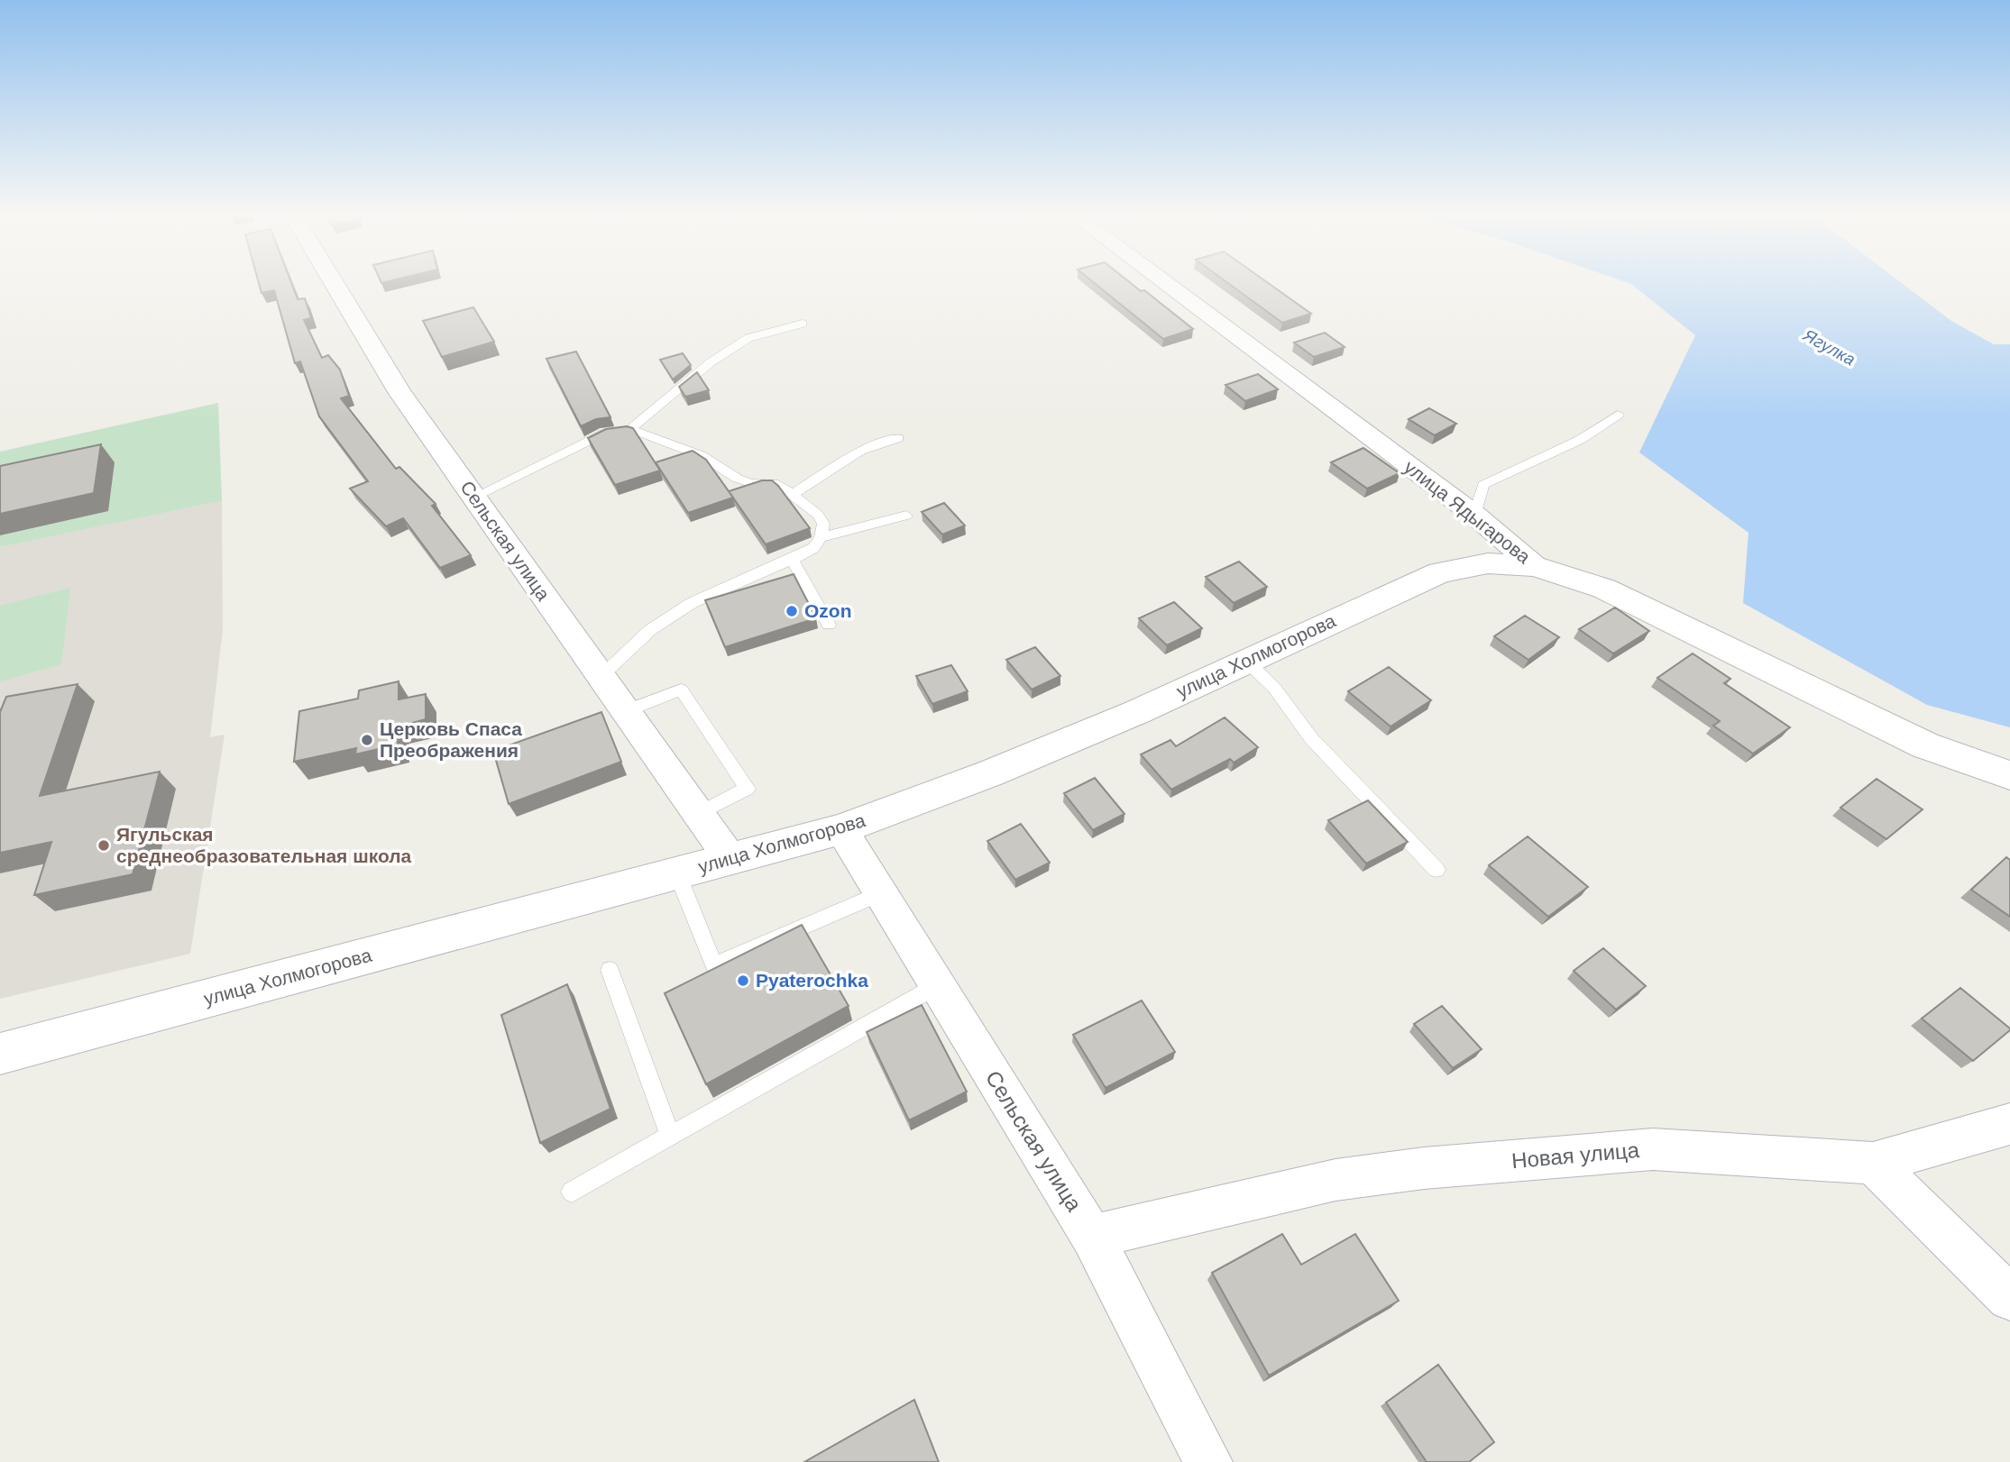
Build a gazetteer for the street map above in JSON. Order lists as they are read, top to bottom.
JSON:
{
  "streets": {
    "street": [
      "улица Ядыгарова",
      "Сельская улица",
      "улица Холмогорова",
      "Новая улица"
    ]
  },
  "crossings": [
    ["улица Ядыгарова", "улица Холмогорова"],
    ["Сельская улица", "улица Холмогорова"],
    ["Сельская улица", "Новая улица"]
  ],
  "water": ["Ягулка"],
  "places": [
    "Ozon",
    "Церковь Спаса Преображения",
    "Ягульская среднеобразовательная школа",
    "Pyaterochka"
  ]
}
